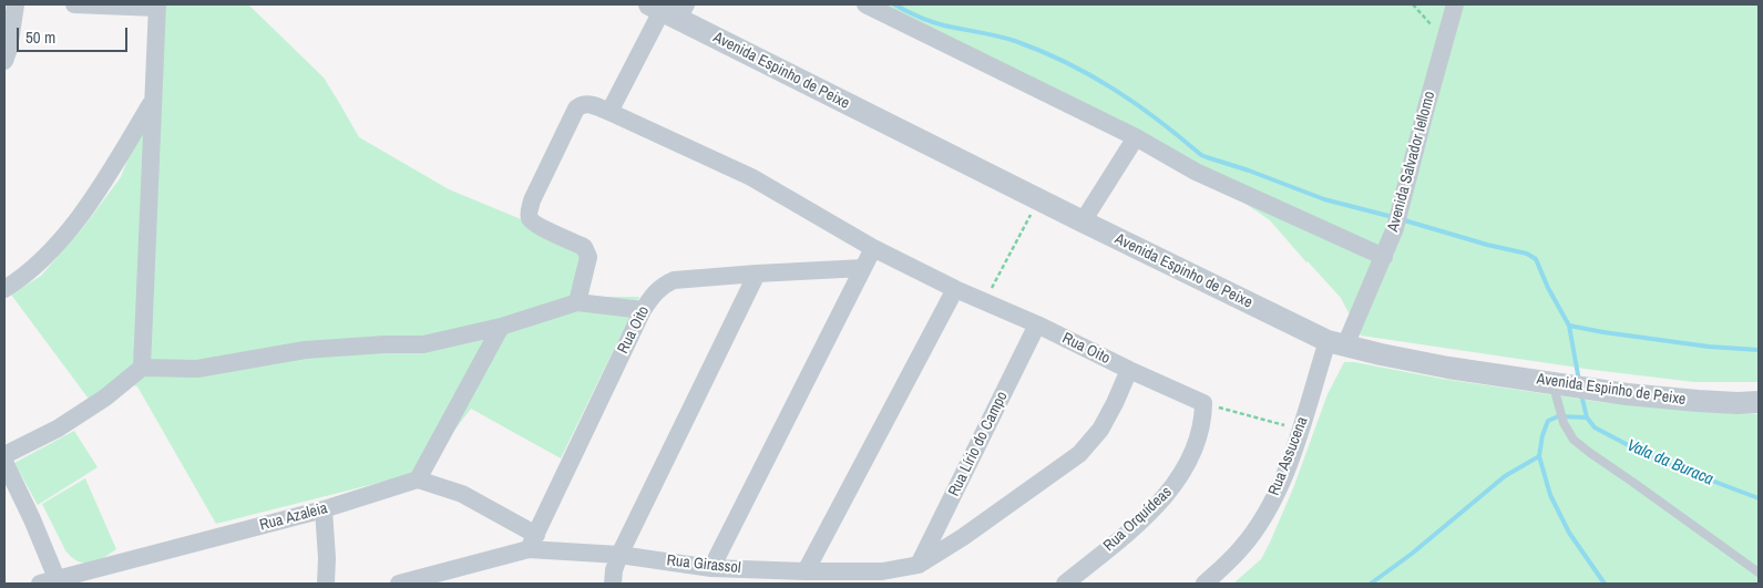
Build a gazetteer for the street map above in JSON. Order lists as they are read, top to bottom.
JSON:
{
  "streets": {
    "street": [
      "Avenida Espinho de Peixe",
      "Avenida Salvador Iellomo",
      "Rua Oito",
      "Rua Lírio do Campo",
      "Rua Assucena",
      "Rua Azaleia",
      "Rua Orquídeas",
      "Rua Girassol"
    ]
  },
  "crossings": [
    ["Avenida Espinho de Peixe", "Avenida Salvador Iellomo"],
    ["Avenida Espinho de Peixe", "Rua Assucena"],
    ["Avenida Salvador Iellomo", "Rua Assucena"],
    ["Rua Oito", "Rua Lírio do Campo"],
    ["Rua Oito", "Rua Orquídeas"],
    ["Rua Oito", "Rua Girassol"],
    ["Rua Lírio do Campo", "Rua Girassol"]
  ],
  "water": ["Vala da Buraca"],
  "scale_bar": "50 m"
}
